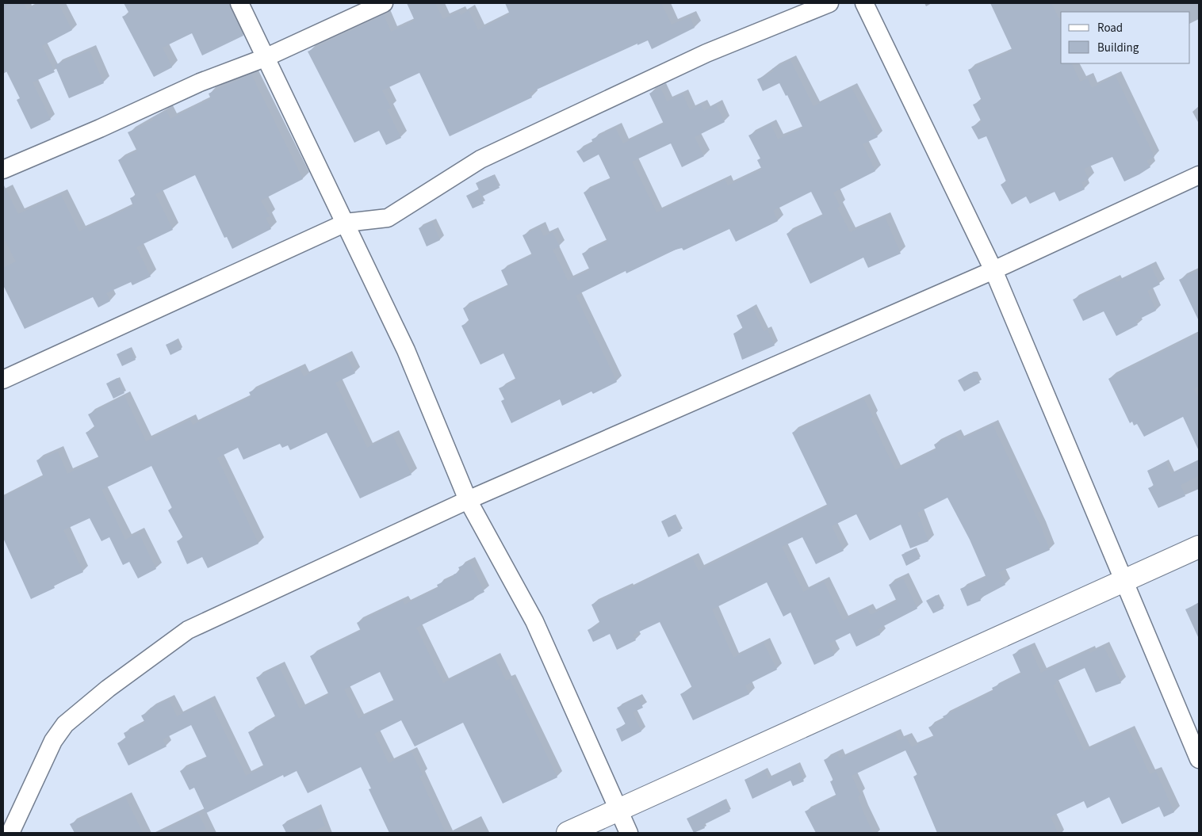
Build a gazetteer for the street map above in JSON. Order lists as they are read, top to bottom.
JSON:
{
  "legend": ["Road", "Building"]
}
